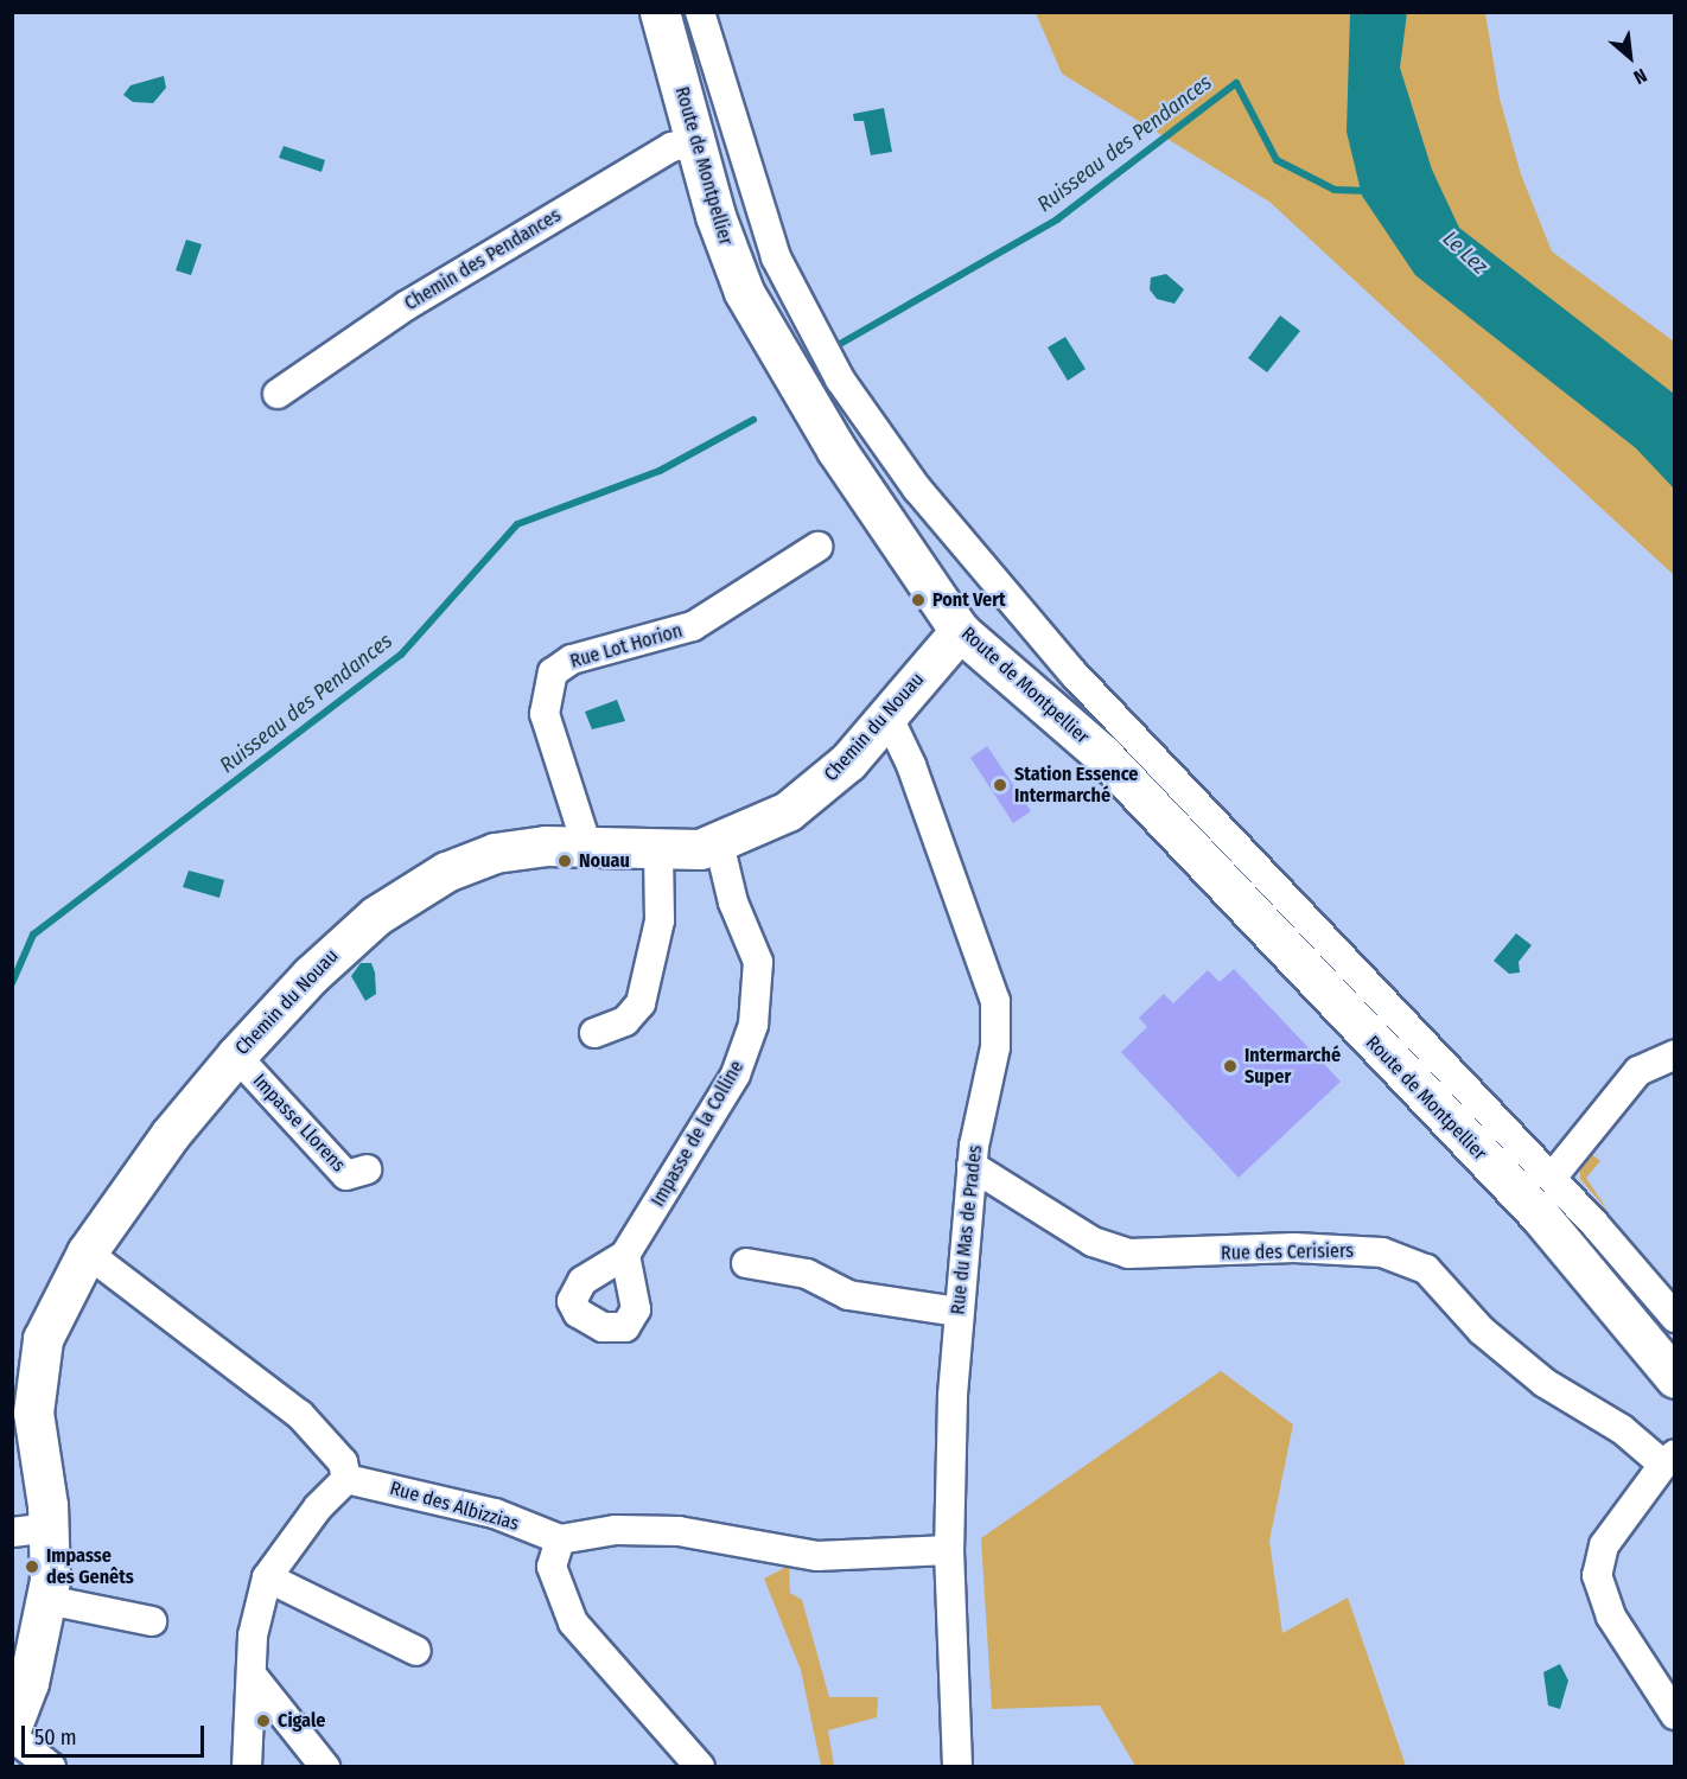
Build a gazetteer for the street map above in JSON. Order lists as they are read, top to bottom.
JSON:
{
  "streets": {
    "main road": ["Route de Montpellier", "Chemin du Nouau"],
    "street": [
      "Chemin des Pendances",
      "Rue Lot Horion",
      "Impasse Llorens",
      "Impasse de la Colline",
      "Rue du Mas de Prades",
      "Rue des Cerisiers",
      "Rue des Albizzias"
    ]
  },
  "crossings": [
    ["Route de Montpellier", "Chemin des Pendances"],
    ["Route de Montpellier", "Chemin du Nouau"],
    ["Rue Lot Horion", "Chemin du Nouau"],
    ["Chemin du Nouau", "Impasse Llorens"],
    ["Chemin du Nouau", "Impasse de la Colline"],
    ["Chemin du Nouau", "Rue du Mas de Prades"],
    ["Rue du Mas de Prades", "Rue des Cerisiers"]
  ],
  "water": ["Ruisseau des Pendances", "Le Lez"],
  "places": [
    "Pont Vert",
    "Station Essence Intermarché",
    "Nouau",
    "Intermarché Super",
    "Impasse des Genêts",
    "Cigale"
  ],
  "scale_bar": "50 m",
  "north": "bottom right"
}
